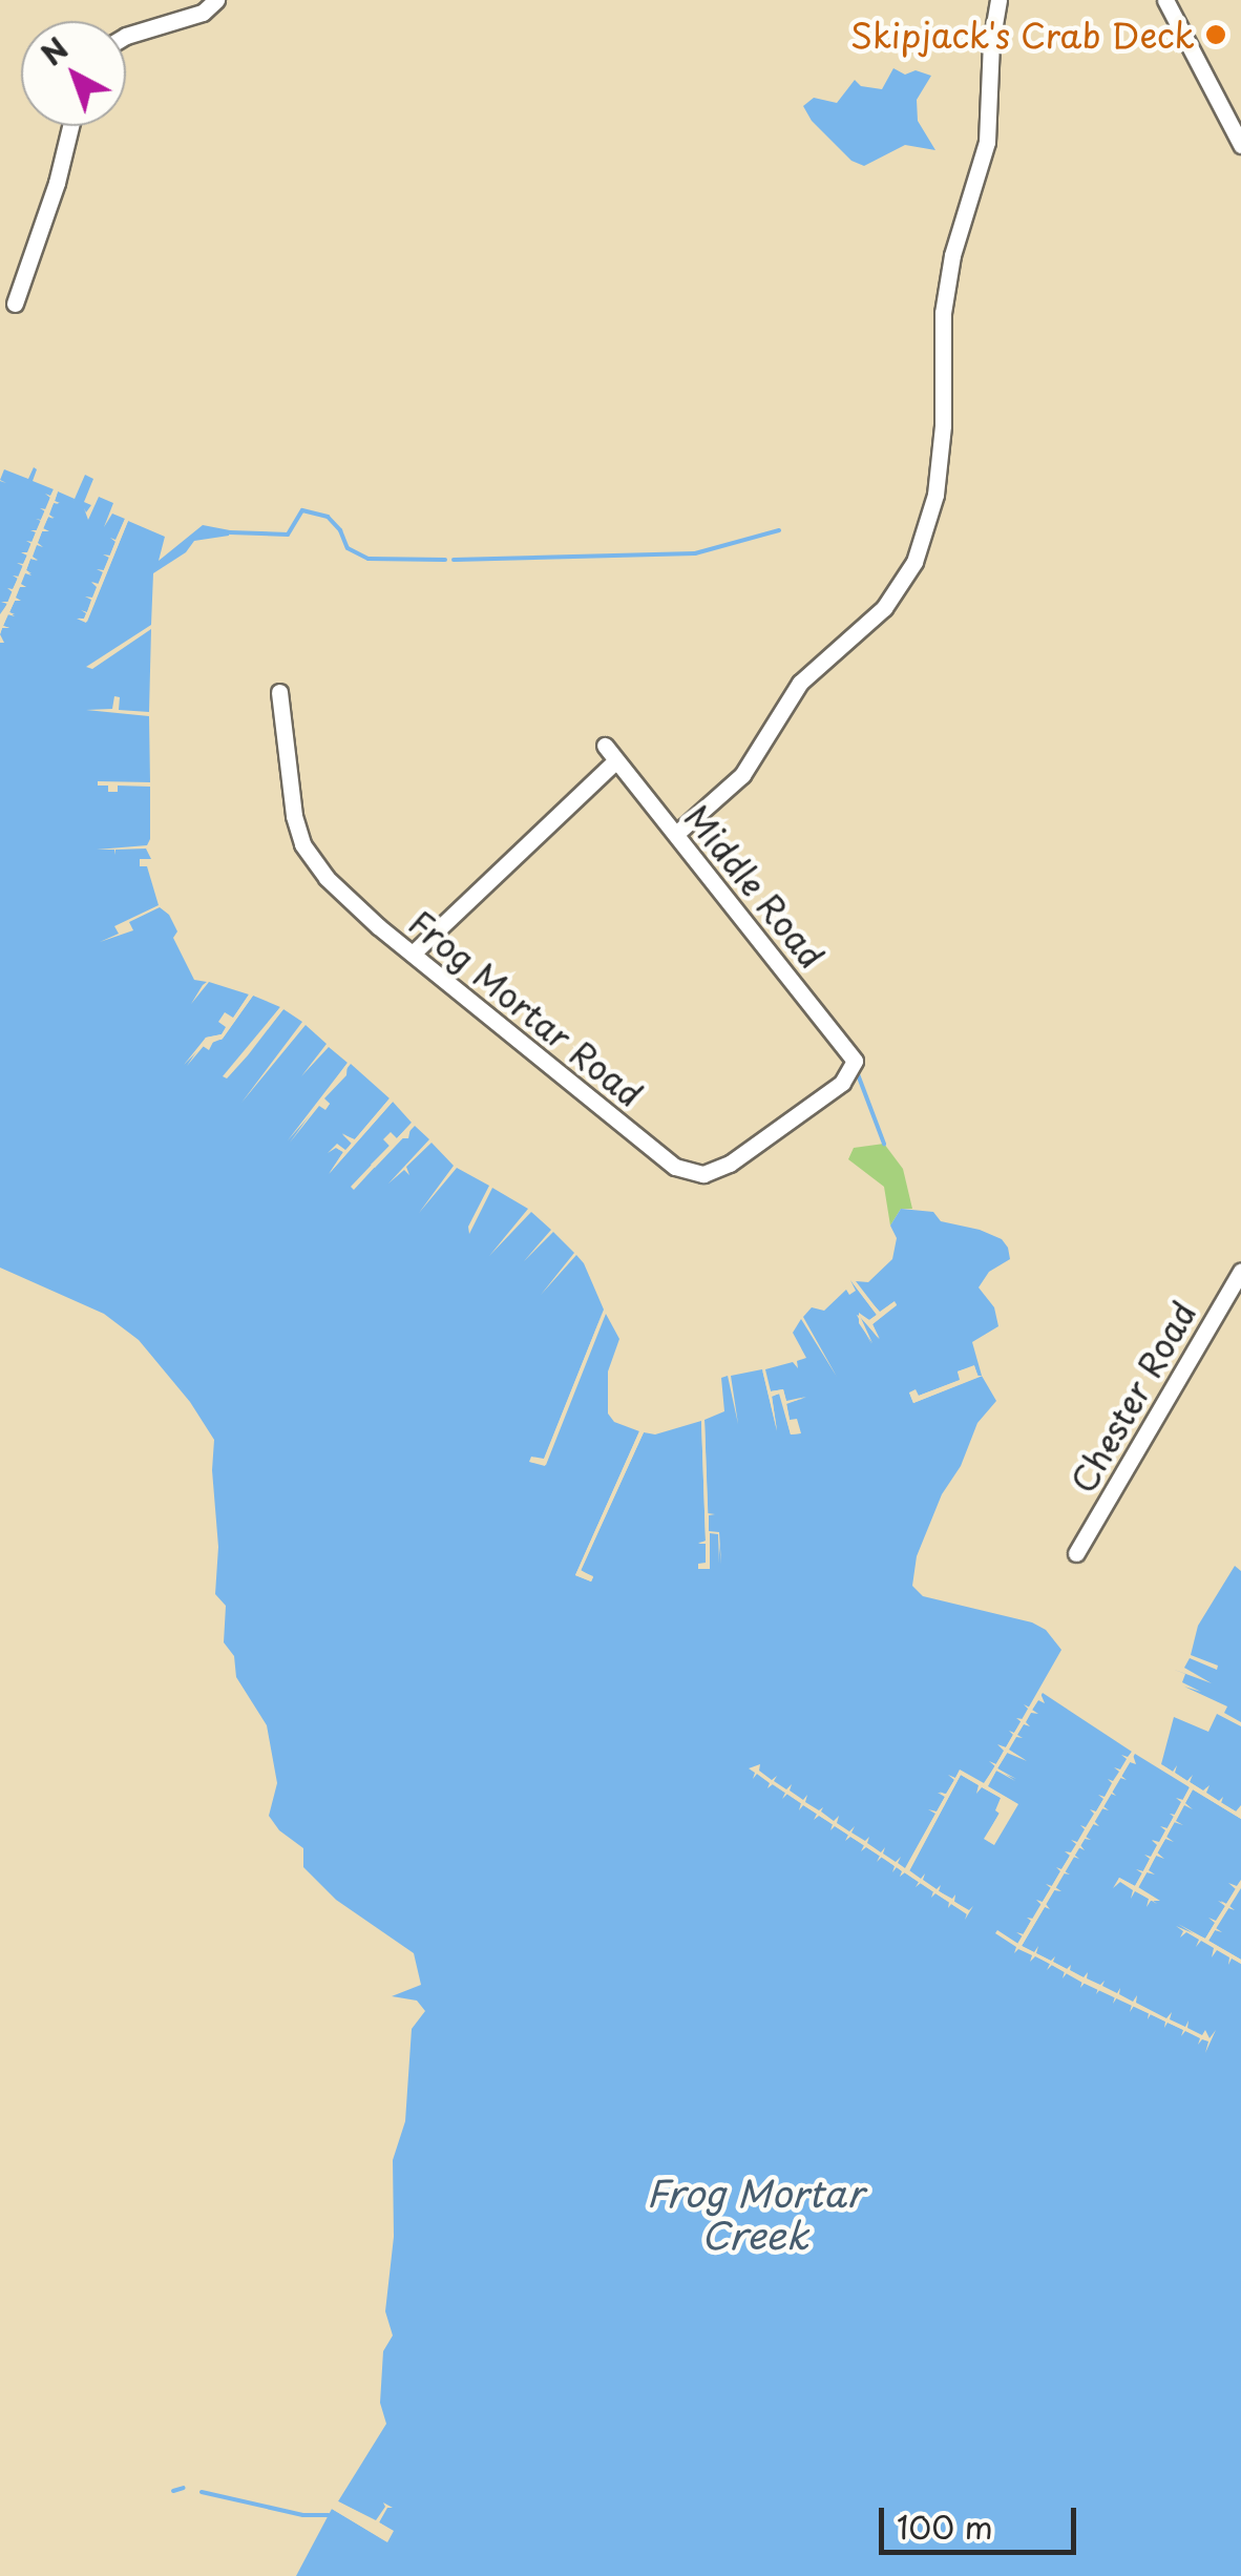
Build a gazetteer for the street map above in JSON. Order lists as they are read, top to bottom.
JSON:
{
  "streets": {
    "street": ["Middle Road", "Frog Mortar Road", "Chester Road"]
  },
  "crossings": [
    ["Middle Road", "Frog Mortar Road"]
  ],
  "water": ["Frog Mortar Creek"],
  "places": ["Skipjack's Crab Deck"],
  "scale_bar": "100 m",
  "north": "top left"
}
